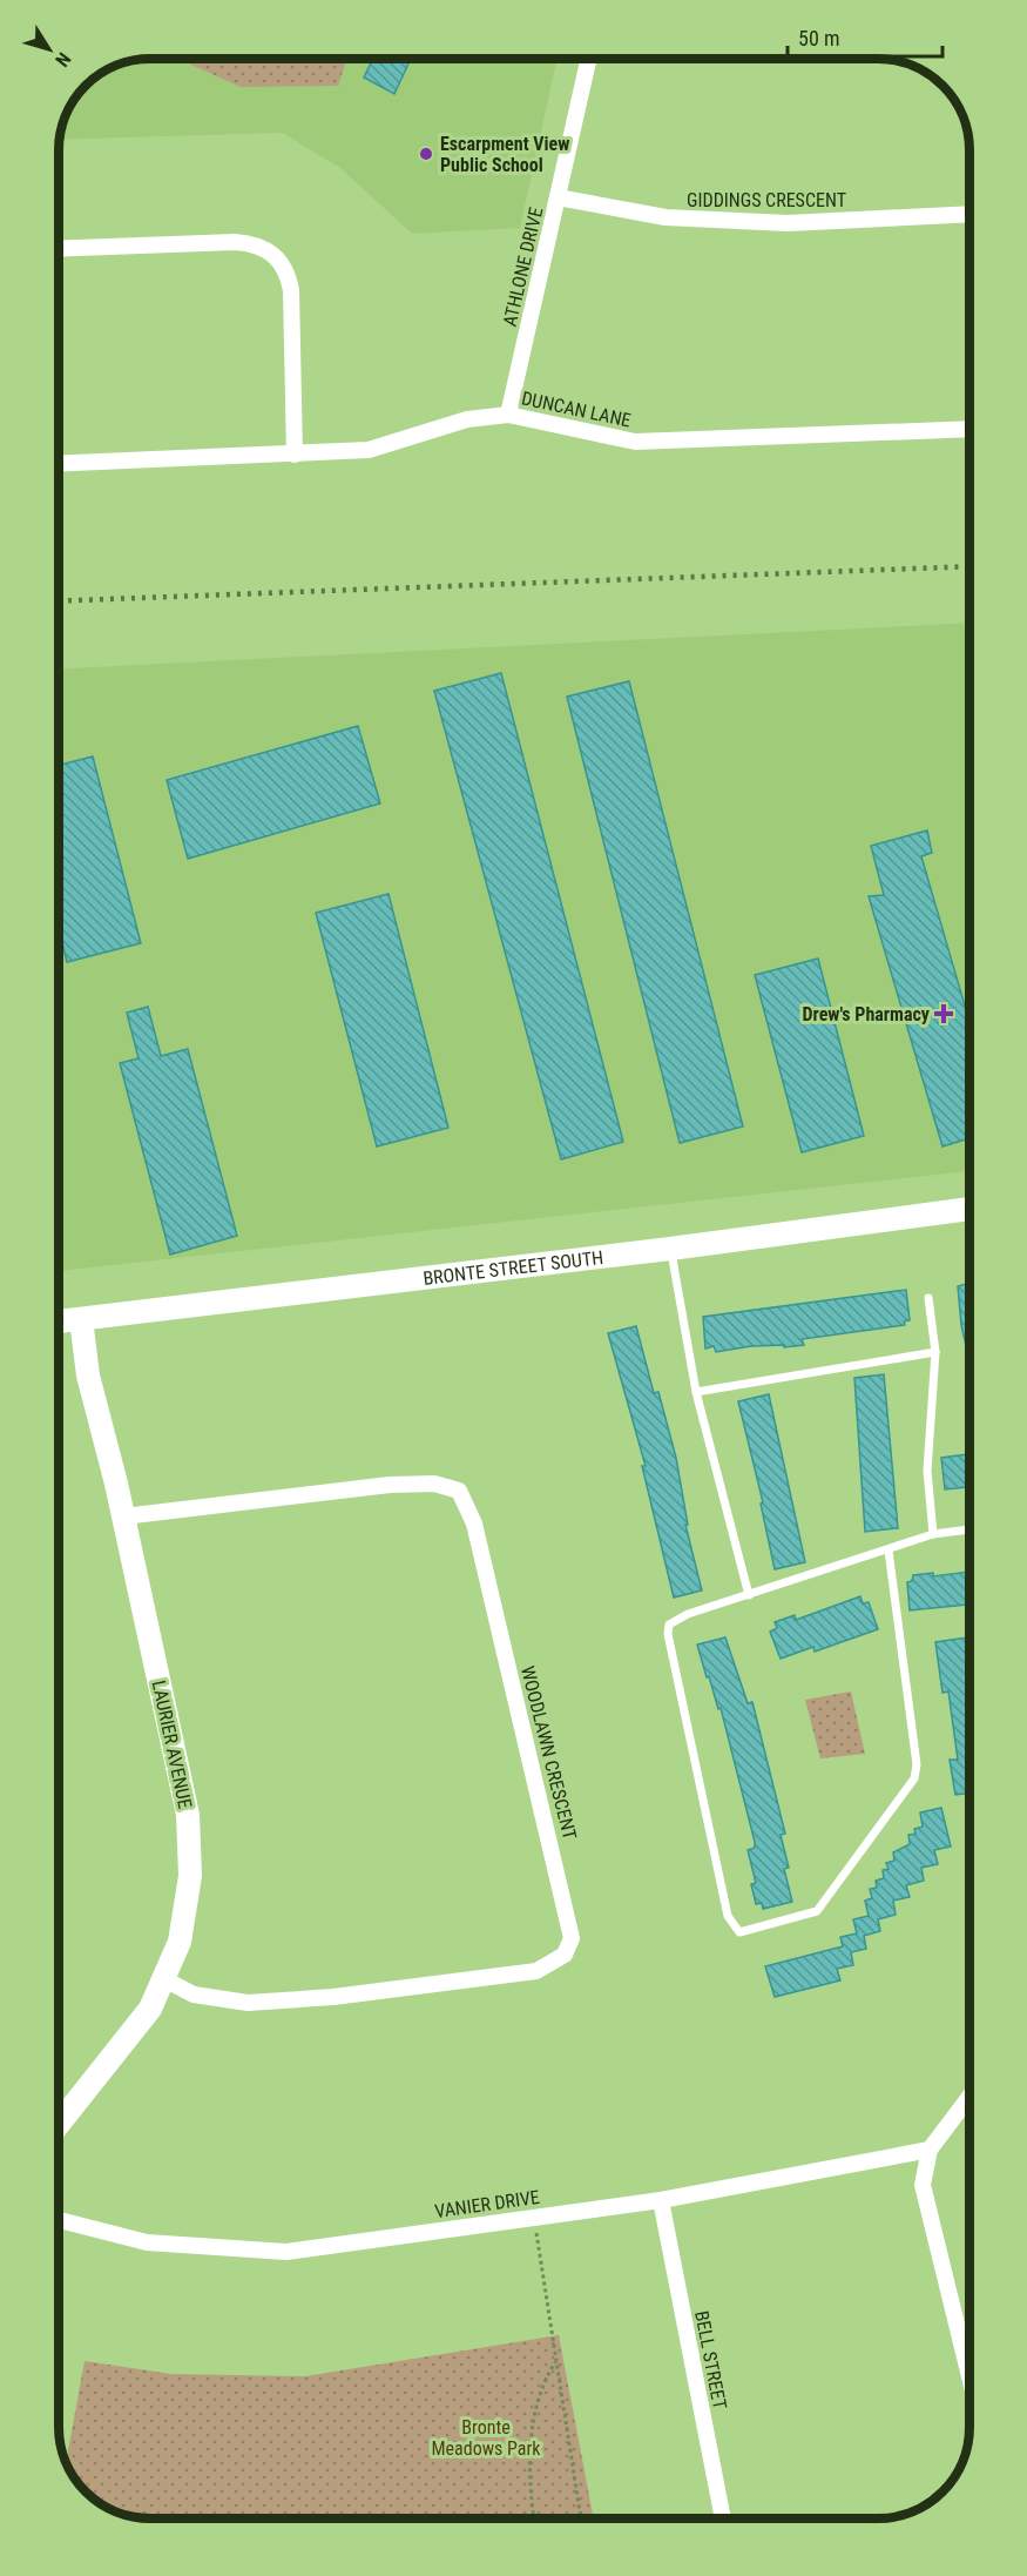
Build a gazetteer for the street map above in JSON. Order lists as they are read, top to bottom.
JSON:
{
  "streets": {
    "main road": ["BRONTE STREET SOUTH", "LAURIER AVENUE"],
    "street": [
      "GIDDINGS CRESCENT",
      "ATHLONE DRIVE",
      "DUNCAN LANE",
      "WOODLAWN CRESCENT",
      "VANIER DRIVE",
      "BELL STREET"
    ]
  },
  "crossings": [
    ["GIDDINGS CRESCENT", "ATHLONE DRIVE"],
    ["ATHLONE DRIVE", "DUNCAN LANE"],
    ["BRONTE STREET SOUTH", "LAURIER AVENUE"],
    ["LAURIER AVENUE", "WOODLAWN CRESCENT"],
    ["VANIER DRIVE", "BELL STREET"]
  ],
  "parks": ["Bronte Meadows Park"],
  "places": {
    "other": ["Escarpment View Public School"],
    "health": ["Drew's Pharmacy"]
  },
  "scale_bar": "50 m",
  "north": "bottom right"
}
